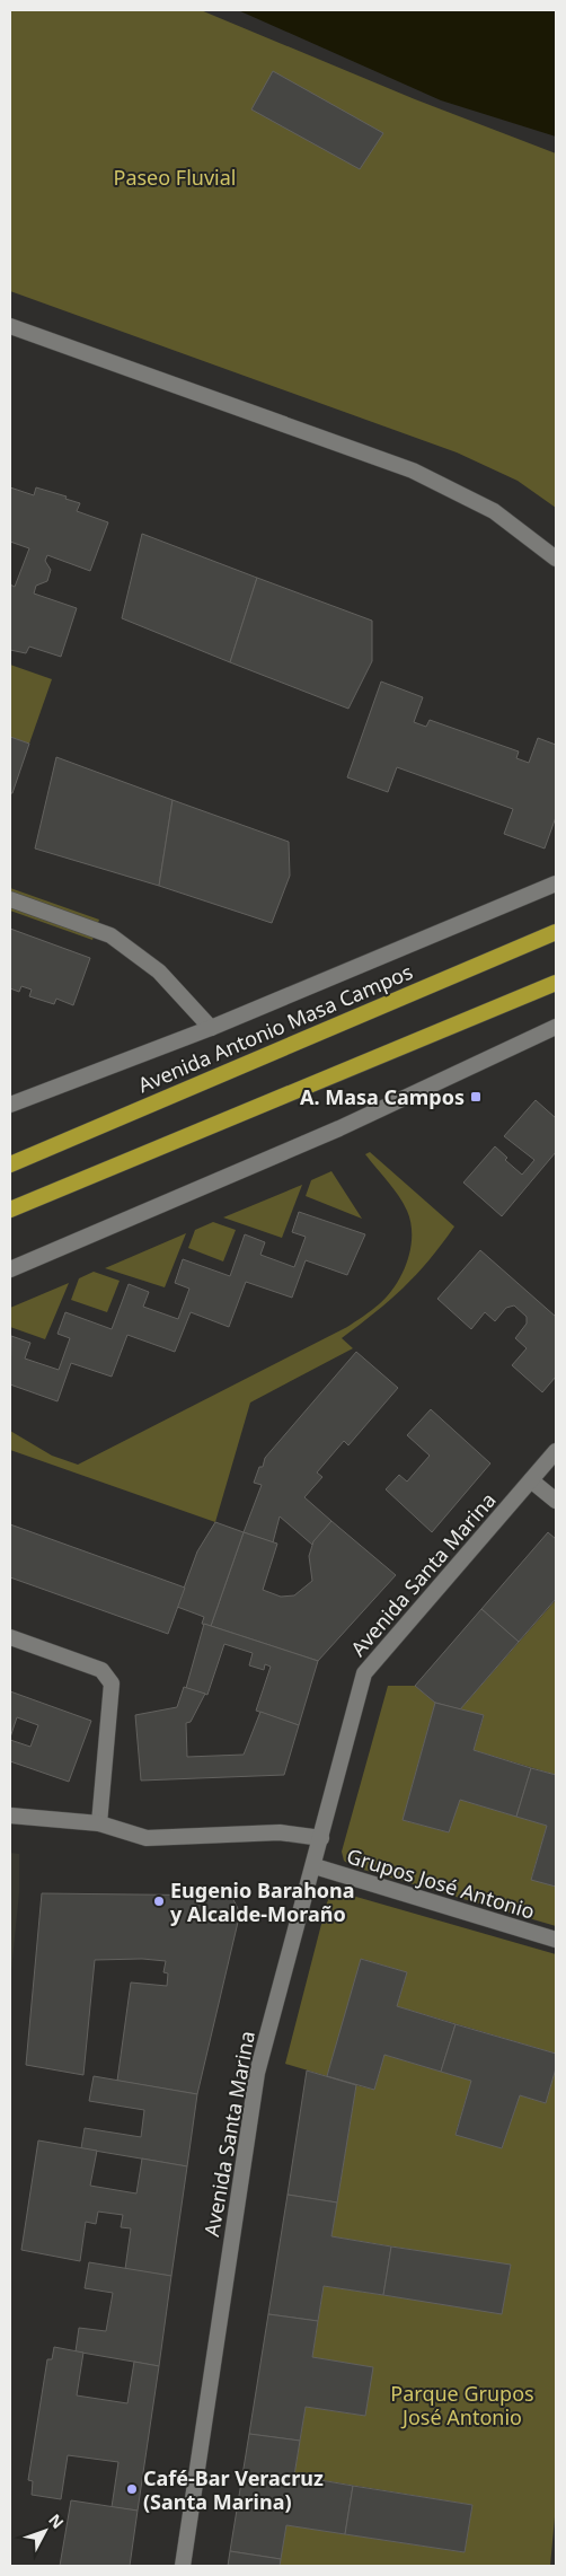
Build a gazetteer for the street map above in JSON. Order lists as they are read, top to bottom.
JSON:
{
  "streets": {
    "highway": ["Avenida Antonio Masa Campos"],
    "street": ["Avenida Santa Marina", "Grupos José Antonio"]
  },
  "crossings": [
    ["Avenida Santa Marina", "Grupos José Antonio"]
  ],
  "parks": ["Paseo Fluvial", "Parque Grupos José Antonio"],
  "places": {
    "transit": ["A. Masa Campos"],
    "other": ["Eugenio Barahona y Alcalde-Moraño", "Café-Bar Veracruz (Santa Marina)"]
  },
  "north": "top right"
}
